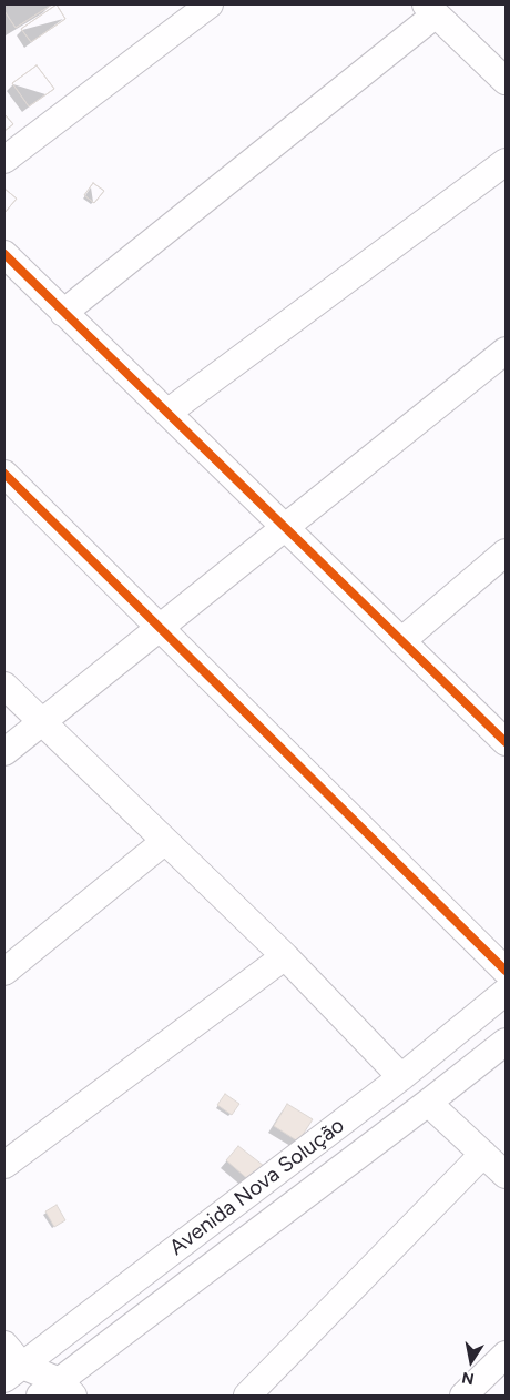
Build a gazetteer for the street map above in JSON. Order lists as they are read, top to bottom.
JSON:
{
  "streets": {
    "street": ["Avenida Nova Solução"]
  },
  "north": "bottom"
}
